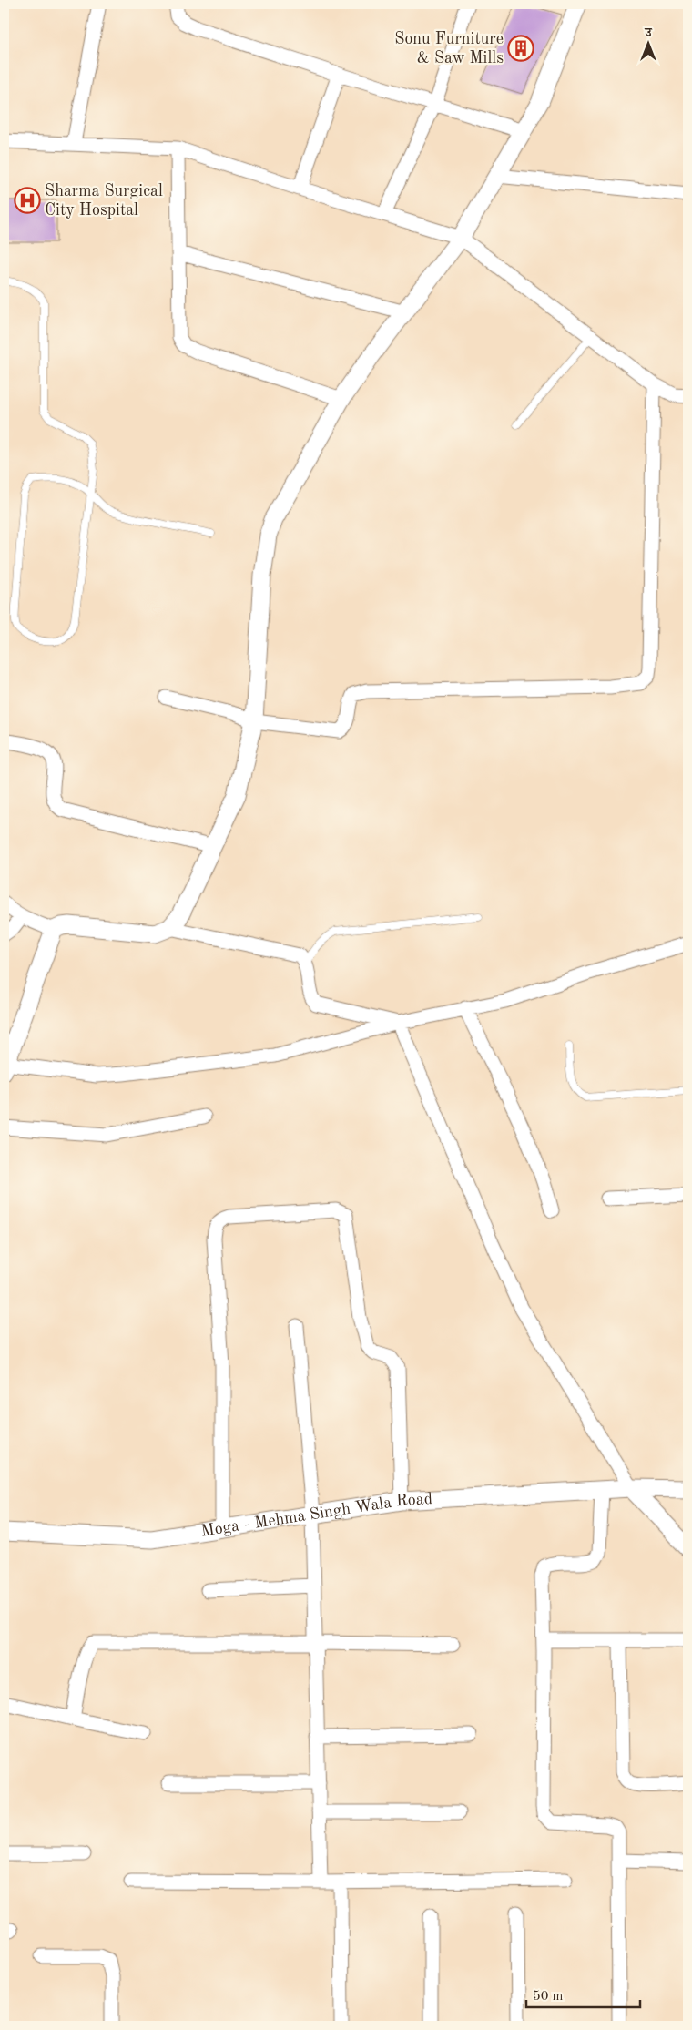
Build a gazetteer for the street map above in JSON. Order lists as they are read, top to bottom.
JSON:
{
  "streets": {
    "street": ["Moga - Mehma Singh Wala Road"]
  },
  "places": {
    "building": ["Sonu Furniture & Saw Mills"],
    "hospital": ["Sharma Surgical City Hospital"]
  },
  "scale_bar": "50 m",
  "north": "top"
}
